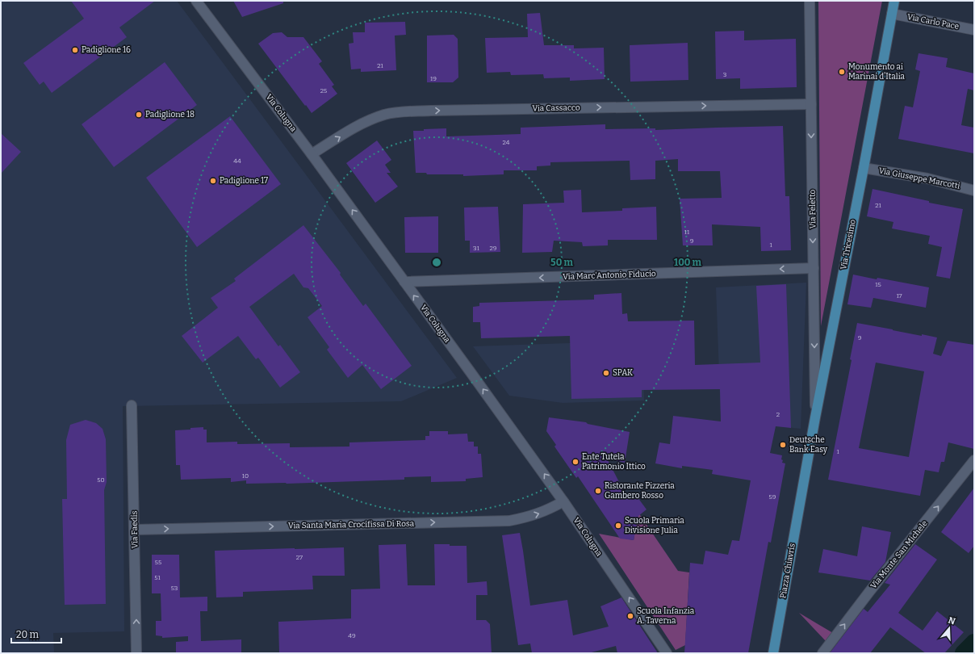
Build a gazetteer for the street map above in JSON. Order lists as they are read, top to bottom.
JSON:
{
  "streets": {
    "main road": ["Via Tricesimo", "Piazza Chiavris"],
    "street": [
      "Via Carlo Pace",
      "Via Cassacco",
      "Via Colugna",
      "Via Giuseppe Marcotti",
      "Via Feletto",
      "Via Marc'Antonio Fiducio",
      "Via Santa Maria Crocifissa Di Rosa",
      "Via Faedis",
      "Via Monte San Michele"
    ]
  },
  "crossings": [
    ["Via Carlo Pace", "Via Tricesimo"],
    ["Via Cassacco", "Via Colugna"],
    ["Via Cassacco", "Via Feletto"],
    ["Via Colugna", "Via Marc'Antonio Fiducio"],
    ["Via Colugna", "Via Santa Maria Crocifissa Di Rosa"],
    ["Via Giuseppe Marcotti", "Via Tricesimo"],
    ["Via Feletto", "Via Tricesimo"],
    ["Via Feletto", "Via Marc'Antonio Fiducio"],
    ["Via Tricesimo", "Piazza Chiavris"],
    ["Via Santa Maria Crocifissa Di Rosa", "Via Faedis"]
  ],
  "one_way": [
    "Via Cassacco",
    "Via Colugna",
    "Via Feletto",
    "Via Marc'Antonio Fiducio",
    "Via Santa Maria Crocifissa Di Rosa",
    "Via Faedis",
    "Via Monte San Michele"
  ],
  "places": [
    "Padiglione 16",
    "Monumento ai Marinai d'Italia",
    "Padiglione 18",
    "Padiglione 17",
    "SPAK",
    "Deutsche Bank Easy",
    "Ente Tutela Patrimonio Ittico",
    "Ristorante Pizzeria Gambero Rosso",
    "Scuola Primaria Divisione Julia",
    "Scuola Infanzia A. Taverna"
  ],
  "house_numbers": [
    "21",
    "3",
    "19",
    "25",
    "24",
    "44",
    "21",
    "11",
    "9",
    "1",
    "31",
    "29",
    "15",
    "17",
    "9",
    "2",
    "1",
    "10",
    "50",
    "59",
    "27",
    "55",
    "51",
    "53",
    "49"
  ],
  "scale_bar": "20 m",
  "north": "top",
  "rings": ["50 m", "100 m"]
}
